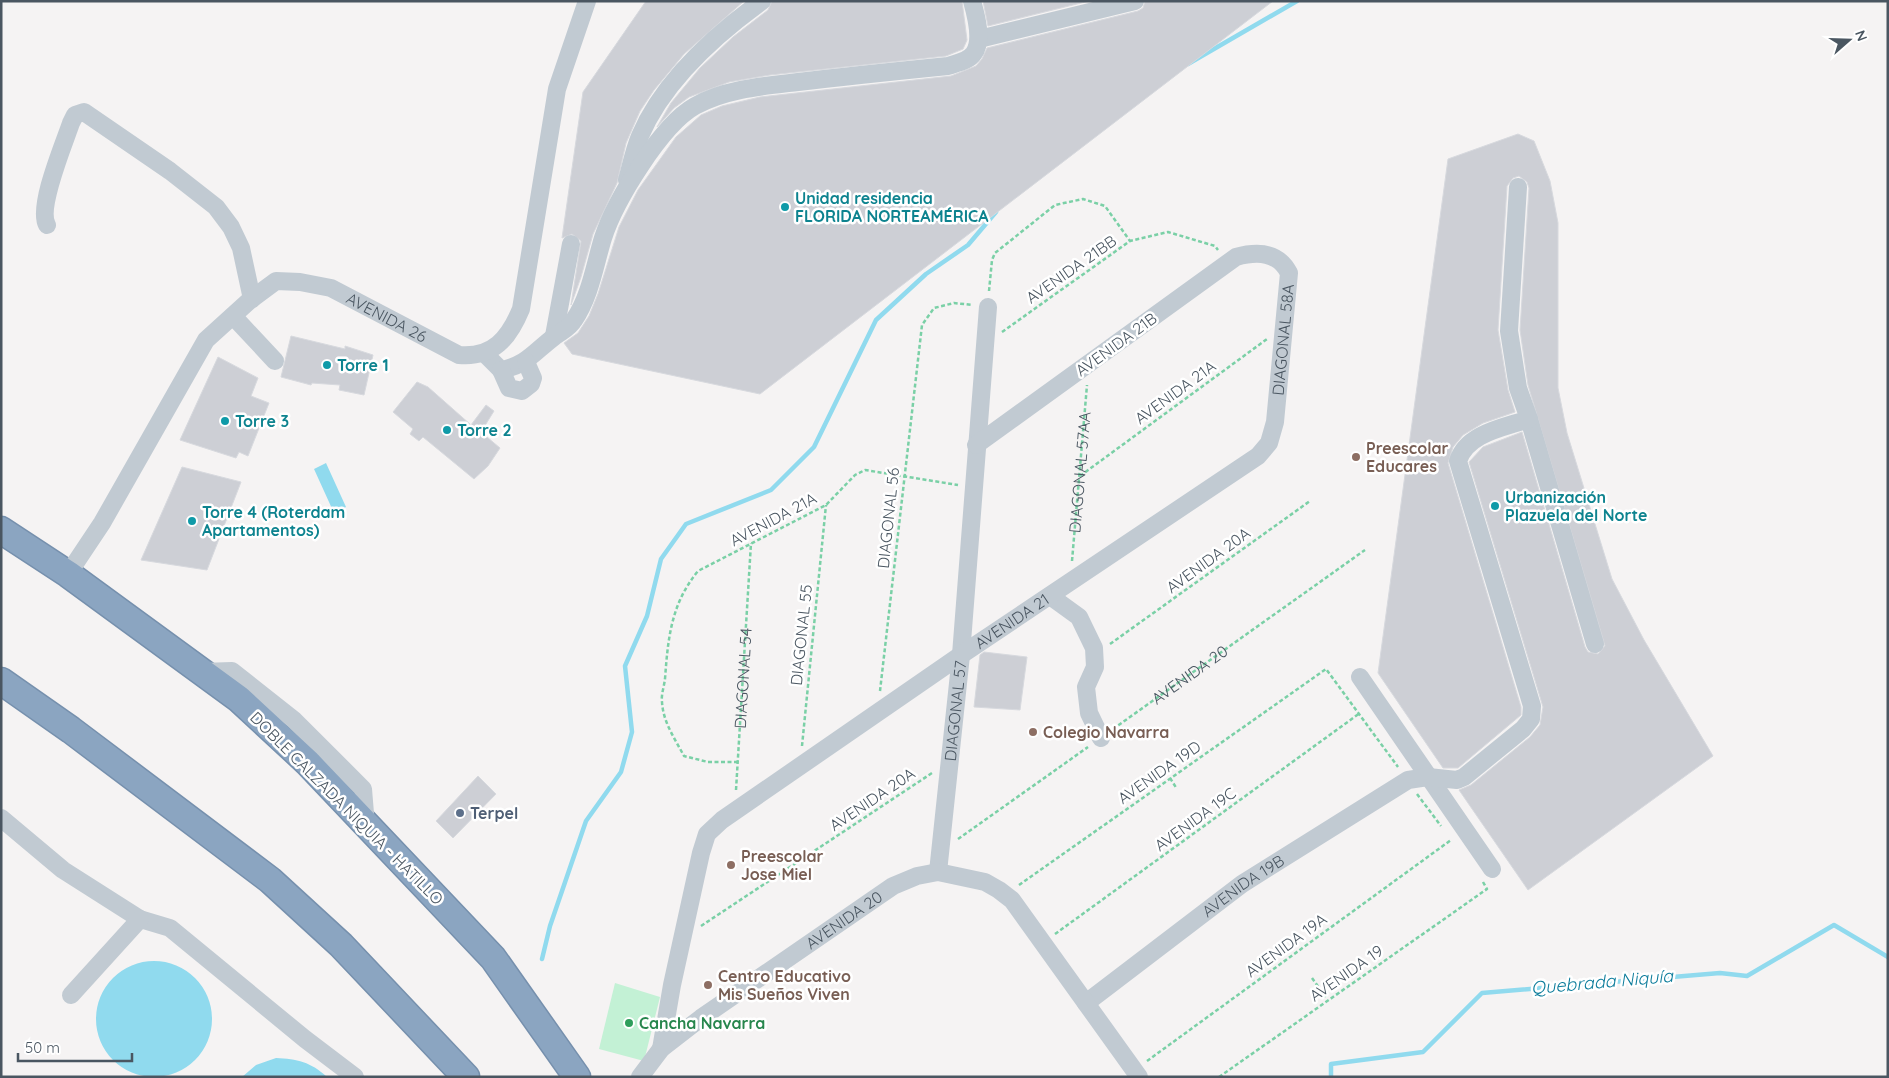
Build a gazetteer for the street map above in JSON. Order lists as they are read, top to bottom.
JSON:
{
  "streets": {
    "highway": ["DOBLE CALZADA NIQUIA - HATILLO"],
    "street": [
      "AVENIDA 26",
      "DIAGONAL 58A",
      "AVENIDA 21B",
      "AVENIDA 21",
      "AVENIDA 20",
      "DIAGONAL 57",
      "AVENIDA 19B"
    ],
    "path": [
      "AVENIDA 21BB",
      "AVENIDA 21A",
      "DIAGONAL 57AA",
      "DIAGONAL 56",
      "AVENIDA 20A",
      "DIAGONAL 55",
      "DIAGONAL 54",
      "AVENIDA 19D",
      "AVENIDA 19C",
      "AVENIDA 19A",
      "AVENIDA 19"
    ]
  },
  "crossings": [
    ["AVENIDA 21BB", "AVENIDA 21B"],
    ["AVENIDA 21BB", "DIAGONAL 57"],
    ["AVENIDA 26", "DOBLE CALZADA NIQUIA - HATILLO"],
    ["DIAGONAL 58A", "AVENIDA 21B"],
    ["DIAGONAL 58A", "AVENIDA 21A"],
    ["DIAGONAL 58A", "AVENIDA 21"],
    ["AVENIDA 21B", "DIAGONAL 57AA"],
    ["AVENIDA 21B", "DIAGONAL 57"],
    ["AVENIDA 21A", "DIAGONAL 57AA"],
    ["AVENIDA 21A", "DIAGONAL 56"],
    ["AVENIDA 21A", "DIAGONAL 55"],
    ["AVENIDA 21A", "DIAGONAL 54"],
    ["AVENIDA 21A", "DIAGONAL 57"],
    ["DIAGONAL 57AA", "AVENIDA 21"],
    ["DIAGONAL 56", "AVENIDA 21"],
    ["DIAGONAL 56", "DIAGONAL 57"],
    ["AVENIDA 20A", "AVENIDA 21"],
    ["AVENIDA 20A", "DIAGONAL 57"],
    ["AVENIDA 21", "DIAGONAL 55"],
    ["AVENIDA 21", "DIAGONAL 54"],
    ["AVENIDA 21", "DIAGONAL 57"],
    ["AVENIDA 20", "DIAGONAL 57"]
  ],
  "water": ["Quebrada Niquía"],
  "places": [
    "Unidad residencia FLORIDA NORTEAMÉRICA",
    "Torre 1",
    "Torre 3",
    "Torre 2",
    "Preescolar Educares",
    "Urbanización Plazuela del Norte",
    "Torre 4 (Roterdam Apartamentos)",
    "Colegio Navarra",
    "Terpel",
    "Preescolar Jose Miel",
    "Centro Educativo Mis Sueños Viven",
    "Cancha Navarra"
  ],
  "scale_bar": "50 m",
  "north": "right"
}
